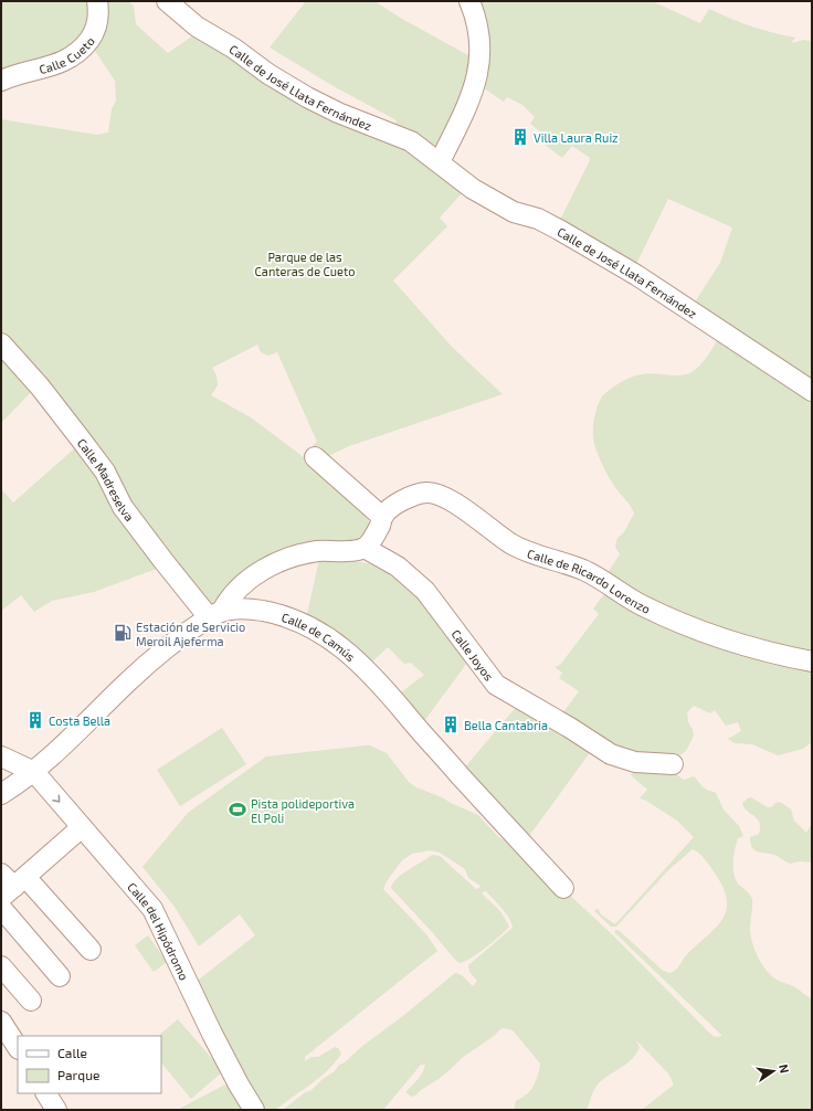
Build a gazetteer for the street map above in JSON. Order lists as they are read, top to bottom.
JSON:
{
  "streets": {
    "street": [
      "Calle Cueto",
      "Calle de José Llata Fernández",
      "Calle Madreselva",
      "Calle de Ricardo Lorenzo",
      "Calle de Camús",
      "Calle Joyos",
      "Calle del Hipódromo"
    ]
  },
  "crossings": [
    ["Calle Madreselva", "Calle de Camús"],
    ["Calle de Ricardo Lorenzo", "Calle Joyos"]
  ],
  "parks": ["Parque de las Canteras de Cueto"],
  "places": {
    "building": ["Villa Laura Ruiz", "Costa Bella", "Bella Cantabria"],
    "fuel station": ["Estación de Servicio Meroil Ajeferma"],
    "sports": ["Pista polideportiva El Poli"]
  },
  "legend": ["Calle", "Parque"],
  "north": "right"
}
